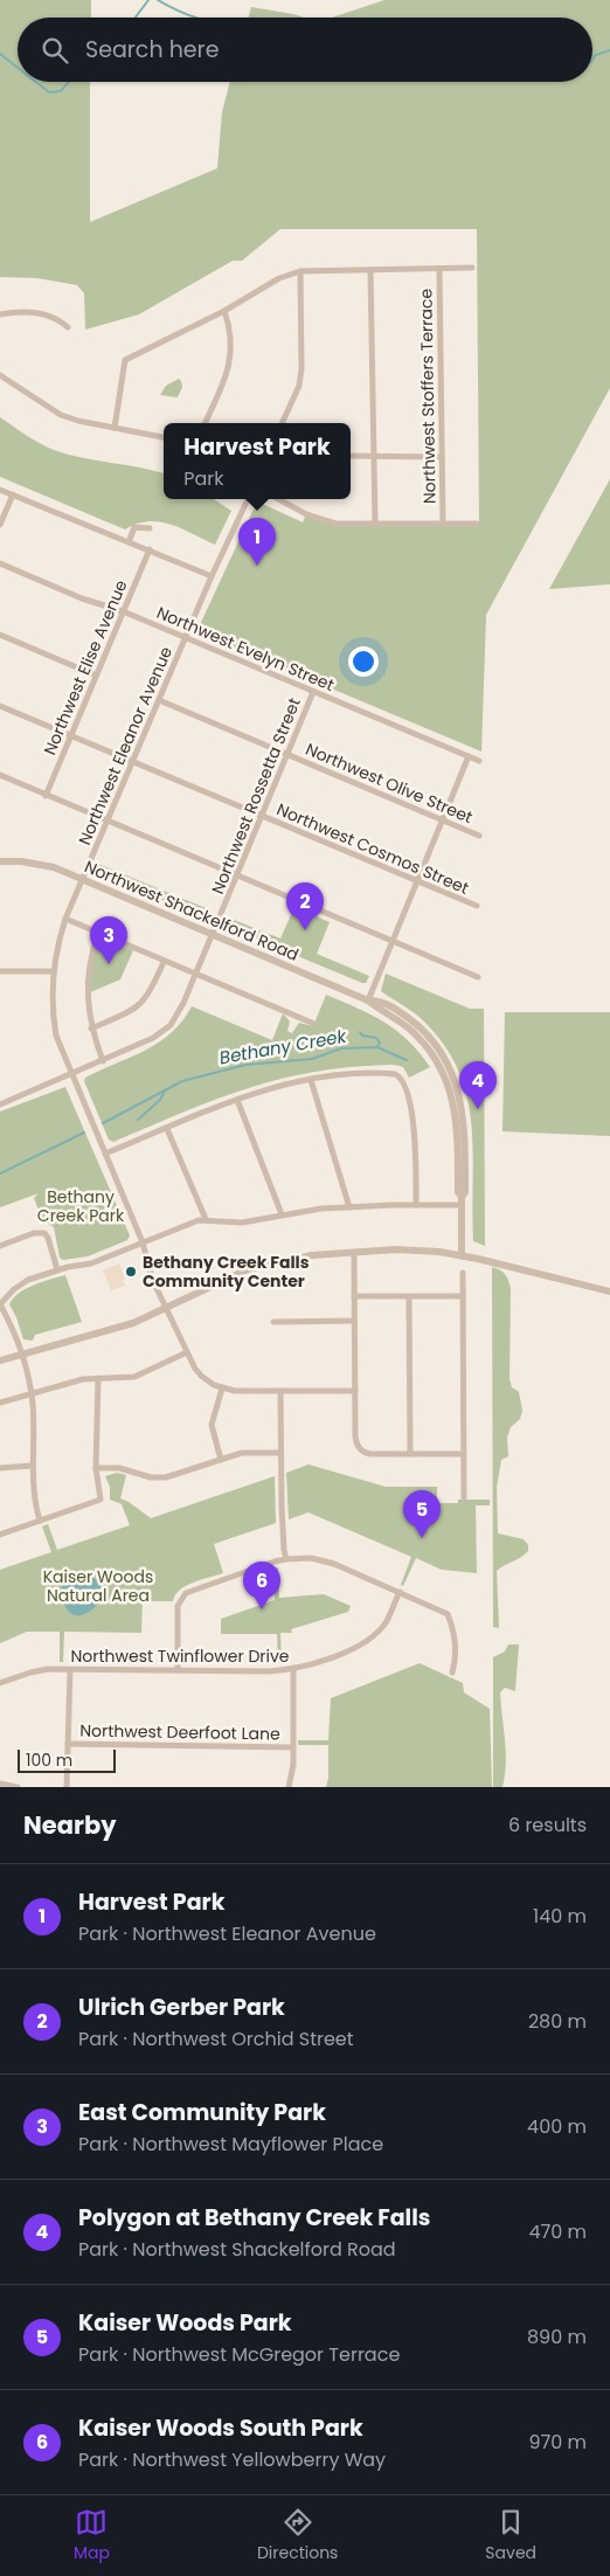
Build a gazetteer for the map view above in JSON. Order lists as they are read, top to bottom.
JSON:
{
  "streets": {
    "street": [
      "Northwest Stoffers Terrace",
      "Northwest Evelyn Street",
      "Northwest Elise Avenue",
      "Northwest Eleanor Avenue",
      "Northwest Olive Street",
      "Northwest Rossetta Street",
      "Northwest Cosmos Street",
      "Northwest Shackelford Road",
      "Northwest Twinflower Drive",
      "Northwest Deerfoot Lane"
    ]
  },
  "crossings": [
    ["Northwest Evelyn Street", "Northwest Elise Avenue"],
    ["Northwest Evelyn Street", "Northwest Eleanor Avenue"],
    ["Northwest Evelyn Street", "Northwest Rossetta Street"],
    ["Northwest Elise Avenue", "Northwest Cosmos Street"],
    ["Northwest Eleanor Avenue", "Northwest Olive Street"],
    ["Northwest Eleanor Avenue", "Northwest Rossetta Street"],
    ["Northwest Eleanor Avenue", "Northwest Cosmos Street"],
    ["Northwest Eleanor Avenue", "Northwest Shackelford Road"],
    ["Northwest Olive Street", "Northwest Rossetta Street"],
    ["Northwest Rossetta Street", "Northwest Cosmos Street"],
    ["Northwest Rossetta Street", "Northwest Shackelford Road"]
  ],
  "water": ["Bethany Creek"],
  "parks": ["Bethany Creek Park", "Kaiser Woods Natural Area"],
  "places": ["Bethany Creek Falls Community Center"],
  "scale_bar": "100 m",
  "page": {
    "search": "Search here",
    "popup": ["Harvest Park", "Park"],
    "pins": [
      "1",
      "2",
      "3",
      "4",
      "5",
      "6"
    ],
    "scale": "100 m",
    "heading": ["Nearby", "6 results"],
    "list": [
      {
        "mark": "1",
        "name": "Harvest Park",
        "note": "Park · Northwest Eleanor Avenue",
        "value": "140 m"
      },
      {
        "mark": "2",
        "name": "Ulrich Gerber Park",
        "note": "Park · Northwest Orchid Street",
        "value": "280 m"
      },
      {
        "mark": "3",
        "name": "East Community Park",
        "note": "Park · Northwest Mayflower Place",
        "value": "400 m"
      },
      {
        "mark": "4",
        "name": "Polygon at Bethany Creek Falls",
        "note": "Park · Northwest Shackelford Road",
        "value": "470 m"
      },
      {
        "mark": "5",
        "name": "Kaiser Woods Park",
        "note": "Park · Northwest McGregor Terrace",
        "value": "890 m"
      },
      {
        "mark": "6",
        "name": "Kaiser Woods South Park",
        "note": "Park · Northwest Yellowberry Way",
        "value": "970 m"
      }
    ],
    "nav": ["Map", "Directions", "Saved"]
  }
}
